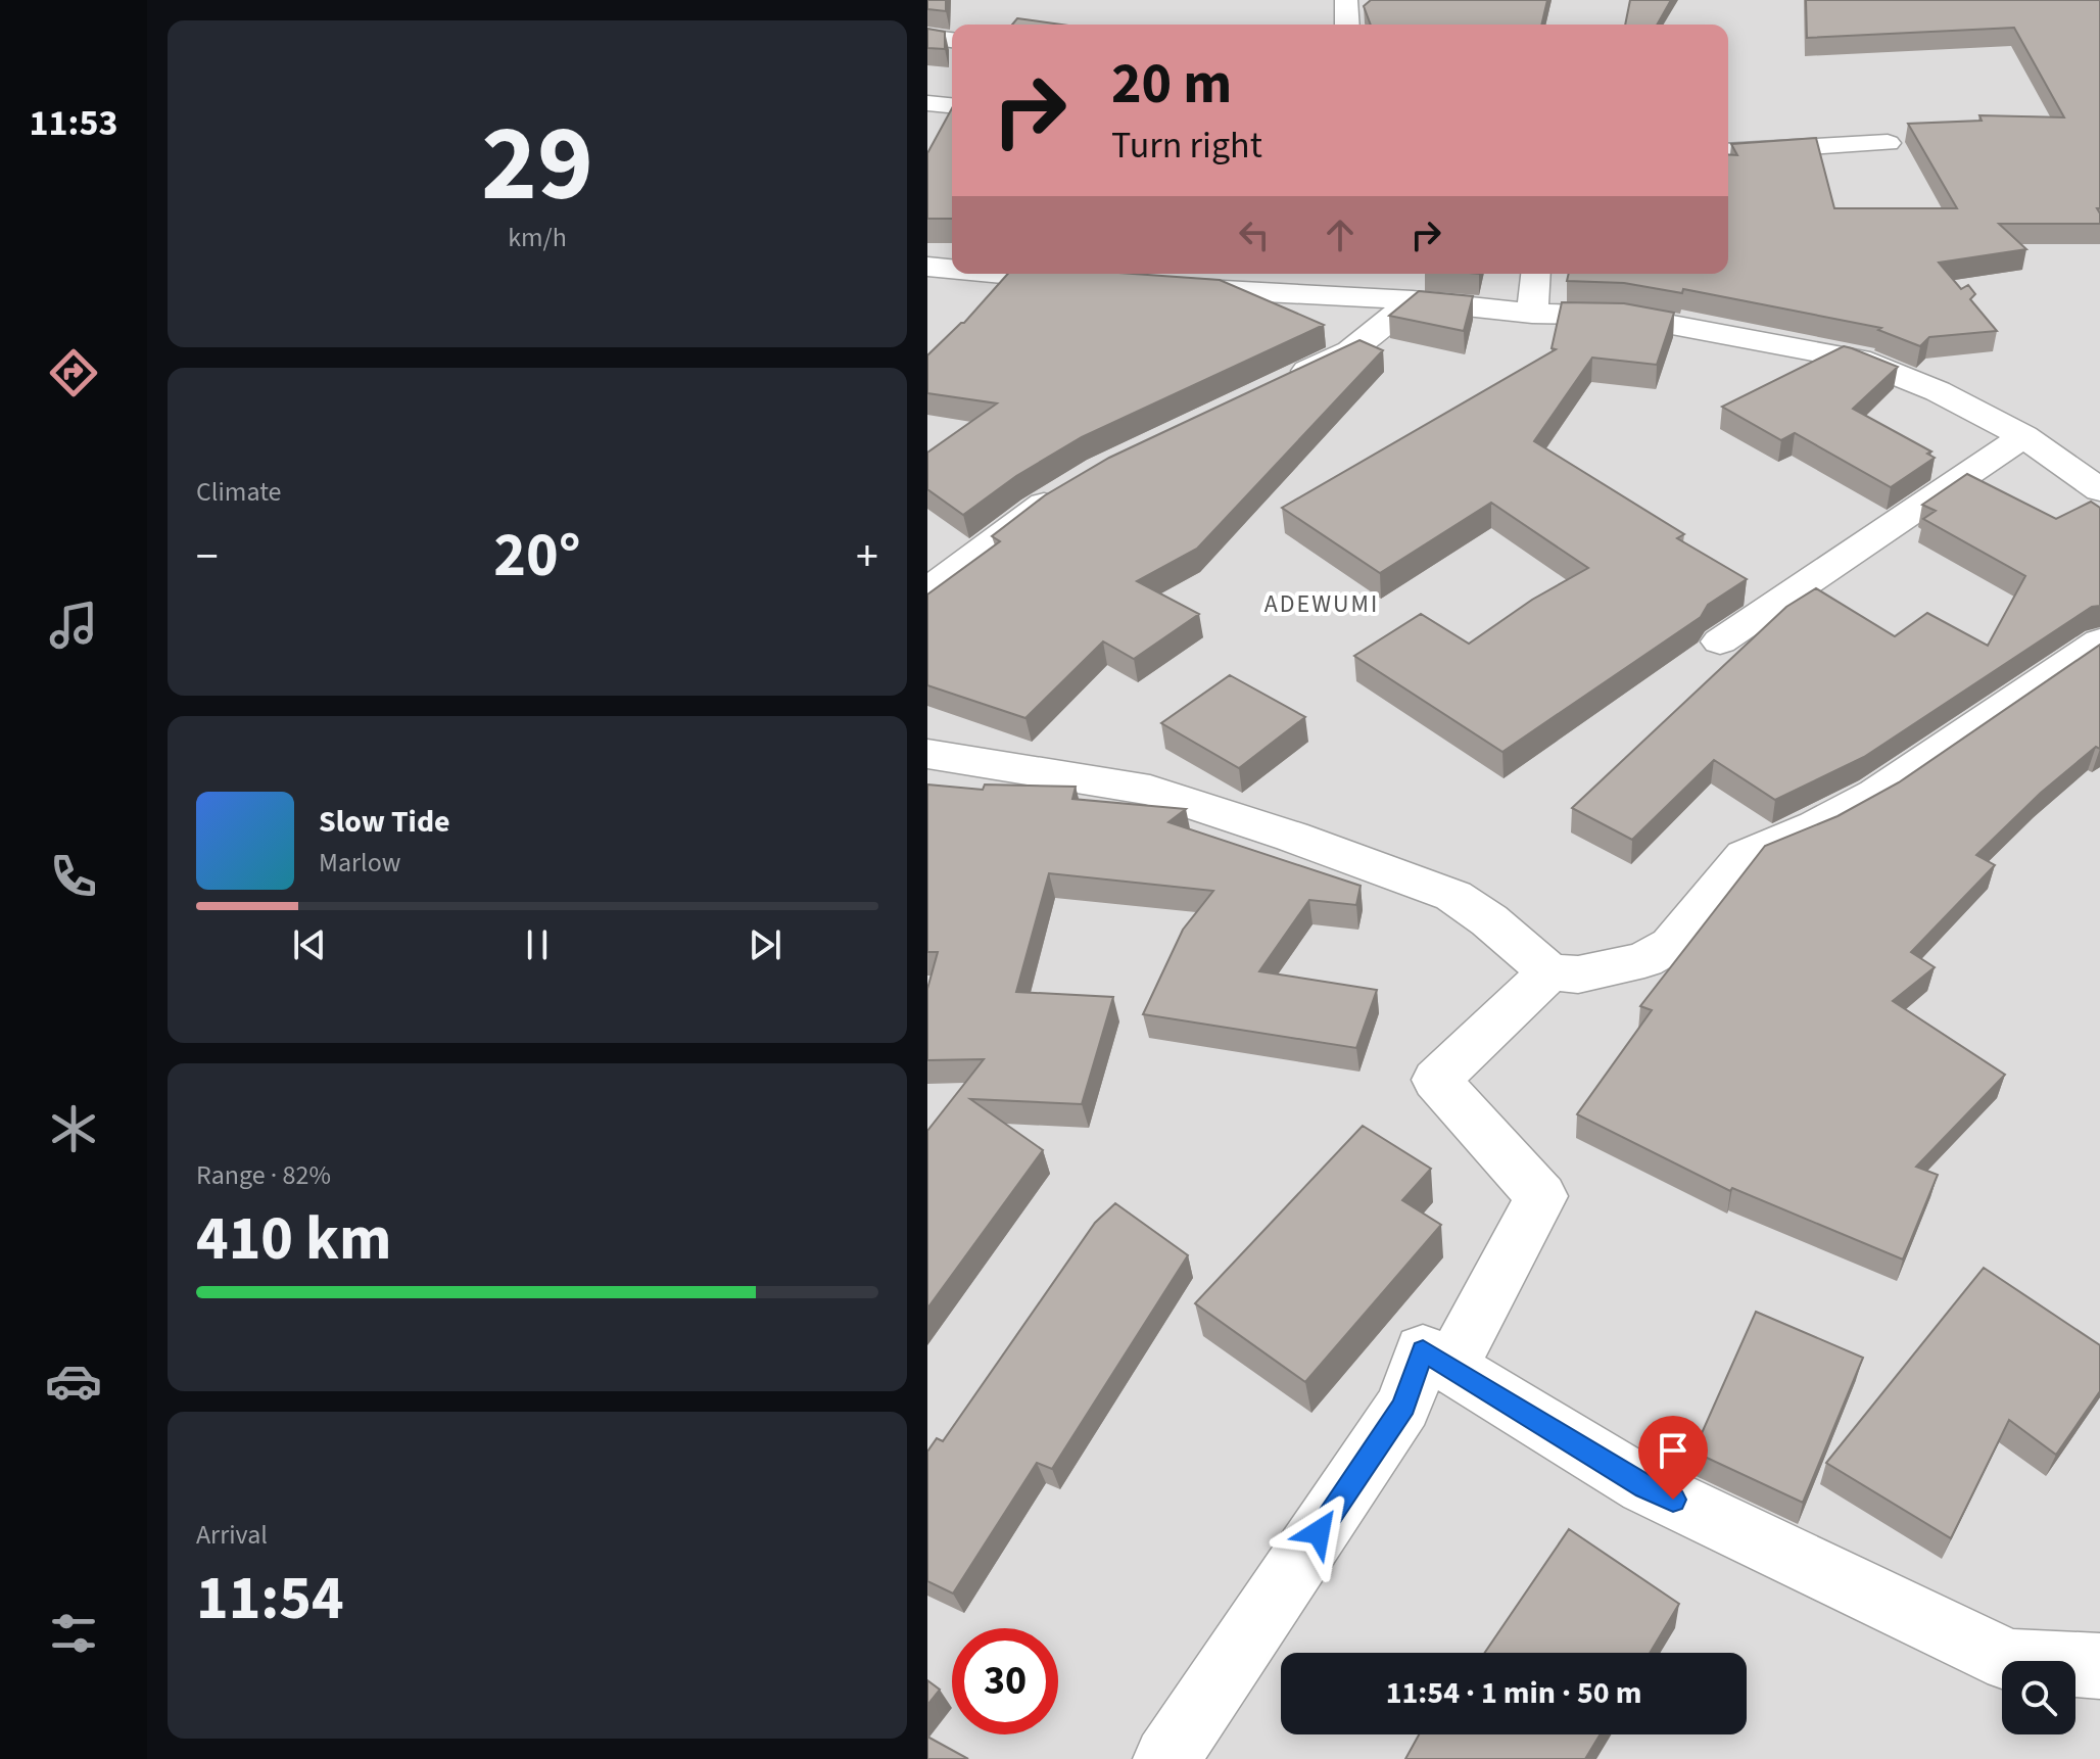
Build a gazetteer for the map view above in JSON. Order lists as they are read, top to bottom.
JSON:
{
  "districts": ["ADEWUMI"],
  "page": {
    "tabs": "11:53",
    "tile": [
      ["29", "km/h"],
      "Climate",
      ["Range · 82%", "410 km"],
      ["Arrival", "11:54"]
    ],
    "turn": ["20 m", "Turn right"],
    "heat": ["−", "20°", "+"],
    "song": ["Slow Tide", "Marlow"],
    "limit": "30",
    "trip": "11:54 · 1 min · 50 m"
  }
}
